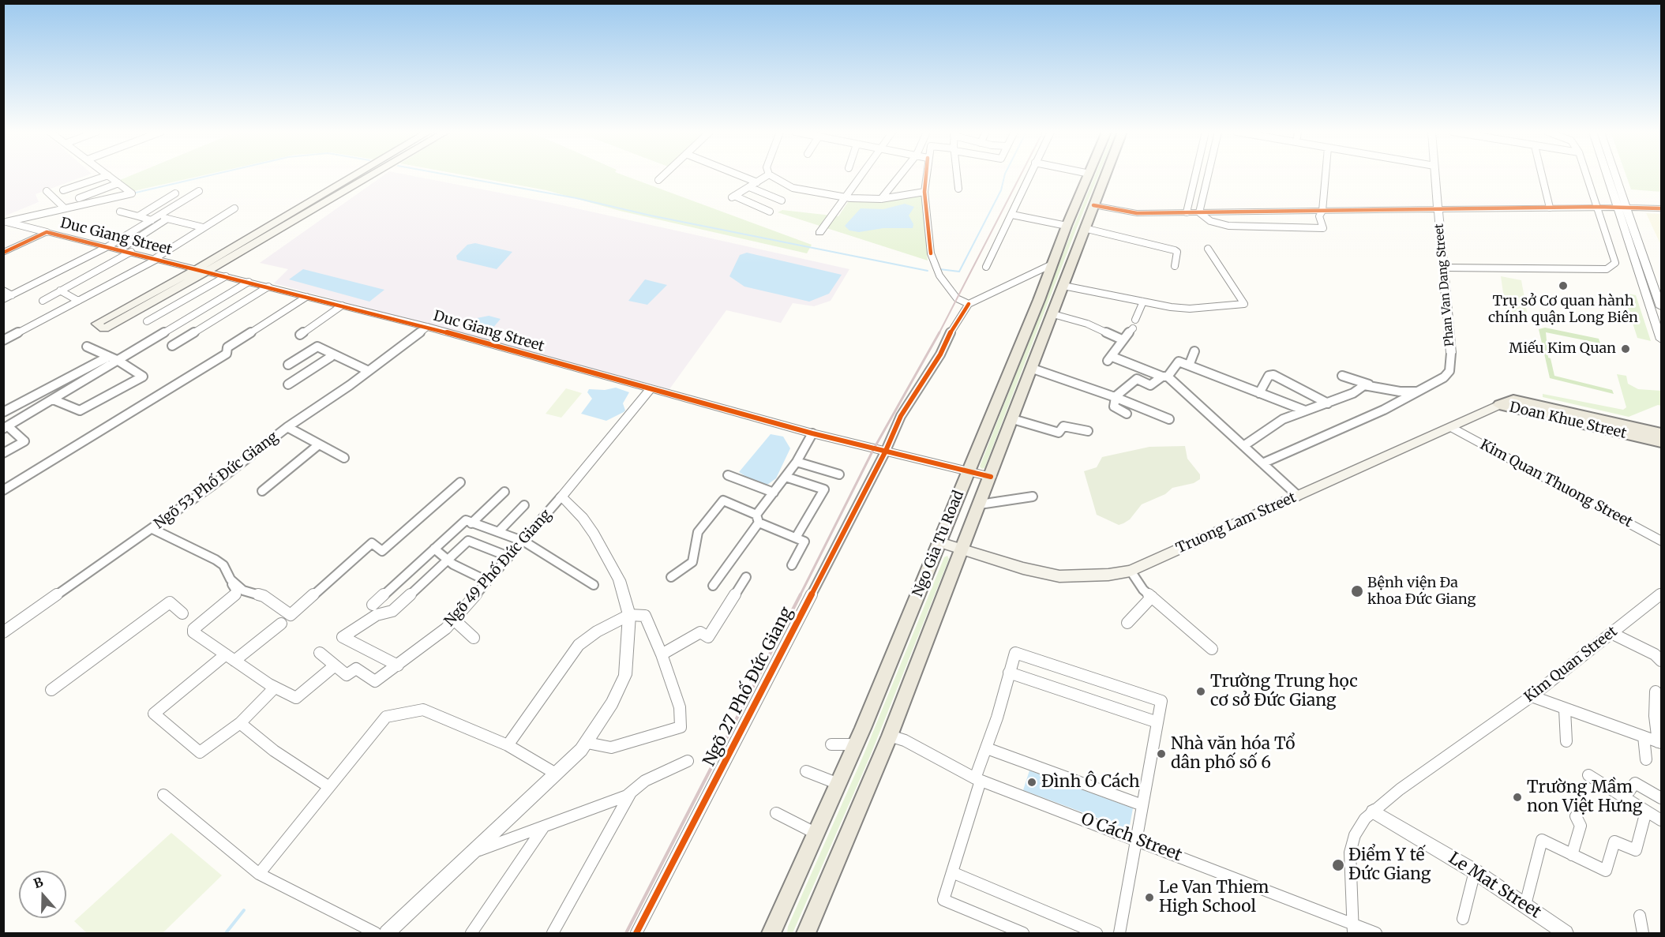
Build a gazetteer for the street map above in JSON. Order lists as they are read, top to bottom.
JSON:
{
  "streets": {
    "main road": ["Doan Khue Street", "Truong Lam Street", "Ngo Gia Tu Road"],
    "street": [
      "Duc Giang Street",
      "Phan Van Dang Street",
      "Ngõ 53 Phố Đức Giang",
      "Kim Quan Thuong Street",
      "Ngõ 49 Phố Đức Giang",
      "Kim Quan Street",
      "Ngõ 27 Phố Đức Giang",
      "O Cách Street",
      "Le Mat Street"
    ]
  },
  "crossings": [
    ["Duc Giang Street", "Ngõ 53 Phố Đức Giang"],
    ["Duc Giang Street", "Ngo Gia Tu Road"],
    ["Duc Giang Street", "Ngõ 49 Phố Đức Giang"],
    ["Duc Giang Street", "Ngõ 27 Phố Đức Giang"],
    ["Doan Khue Street", "Truong Lam Street"],
    ["Kim Quan Thuong Street", "Truong Lam Street"],
    ["Truong Lam Street", "Ngo Gia Tu Road"],
    ["Ngo Gia Tu Road", "O Cách Street"],
    ["Kim Quan Street", "O Cách Street"],
    ["Kim Quan Street", "Le Mat Street"]
  ],
  "places": [
    "Trụ sở Cơ quan hành chính quận Long Biên",
    "Miếu Kim Quan",
    "Bệnh viện Đa khoa Đức Giang",
    "Trường Trung học cơ sở Đức Giang",
    "Nhà văn hóa Tổ dân phố số 6",
    "Đình Ô Cách",
    "Trường Mầm non Việt Hưng",
    "Điểm Y tế Đức Giang",
    "Le Van Thiem High School"
  ],
  "north": "top"
}
